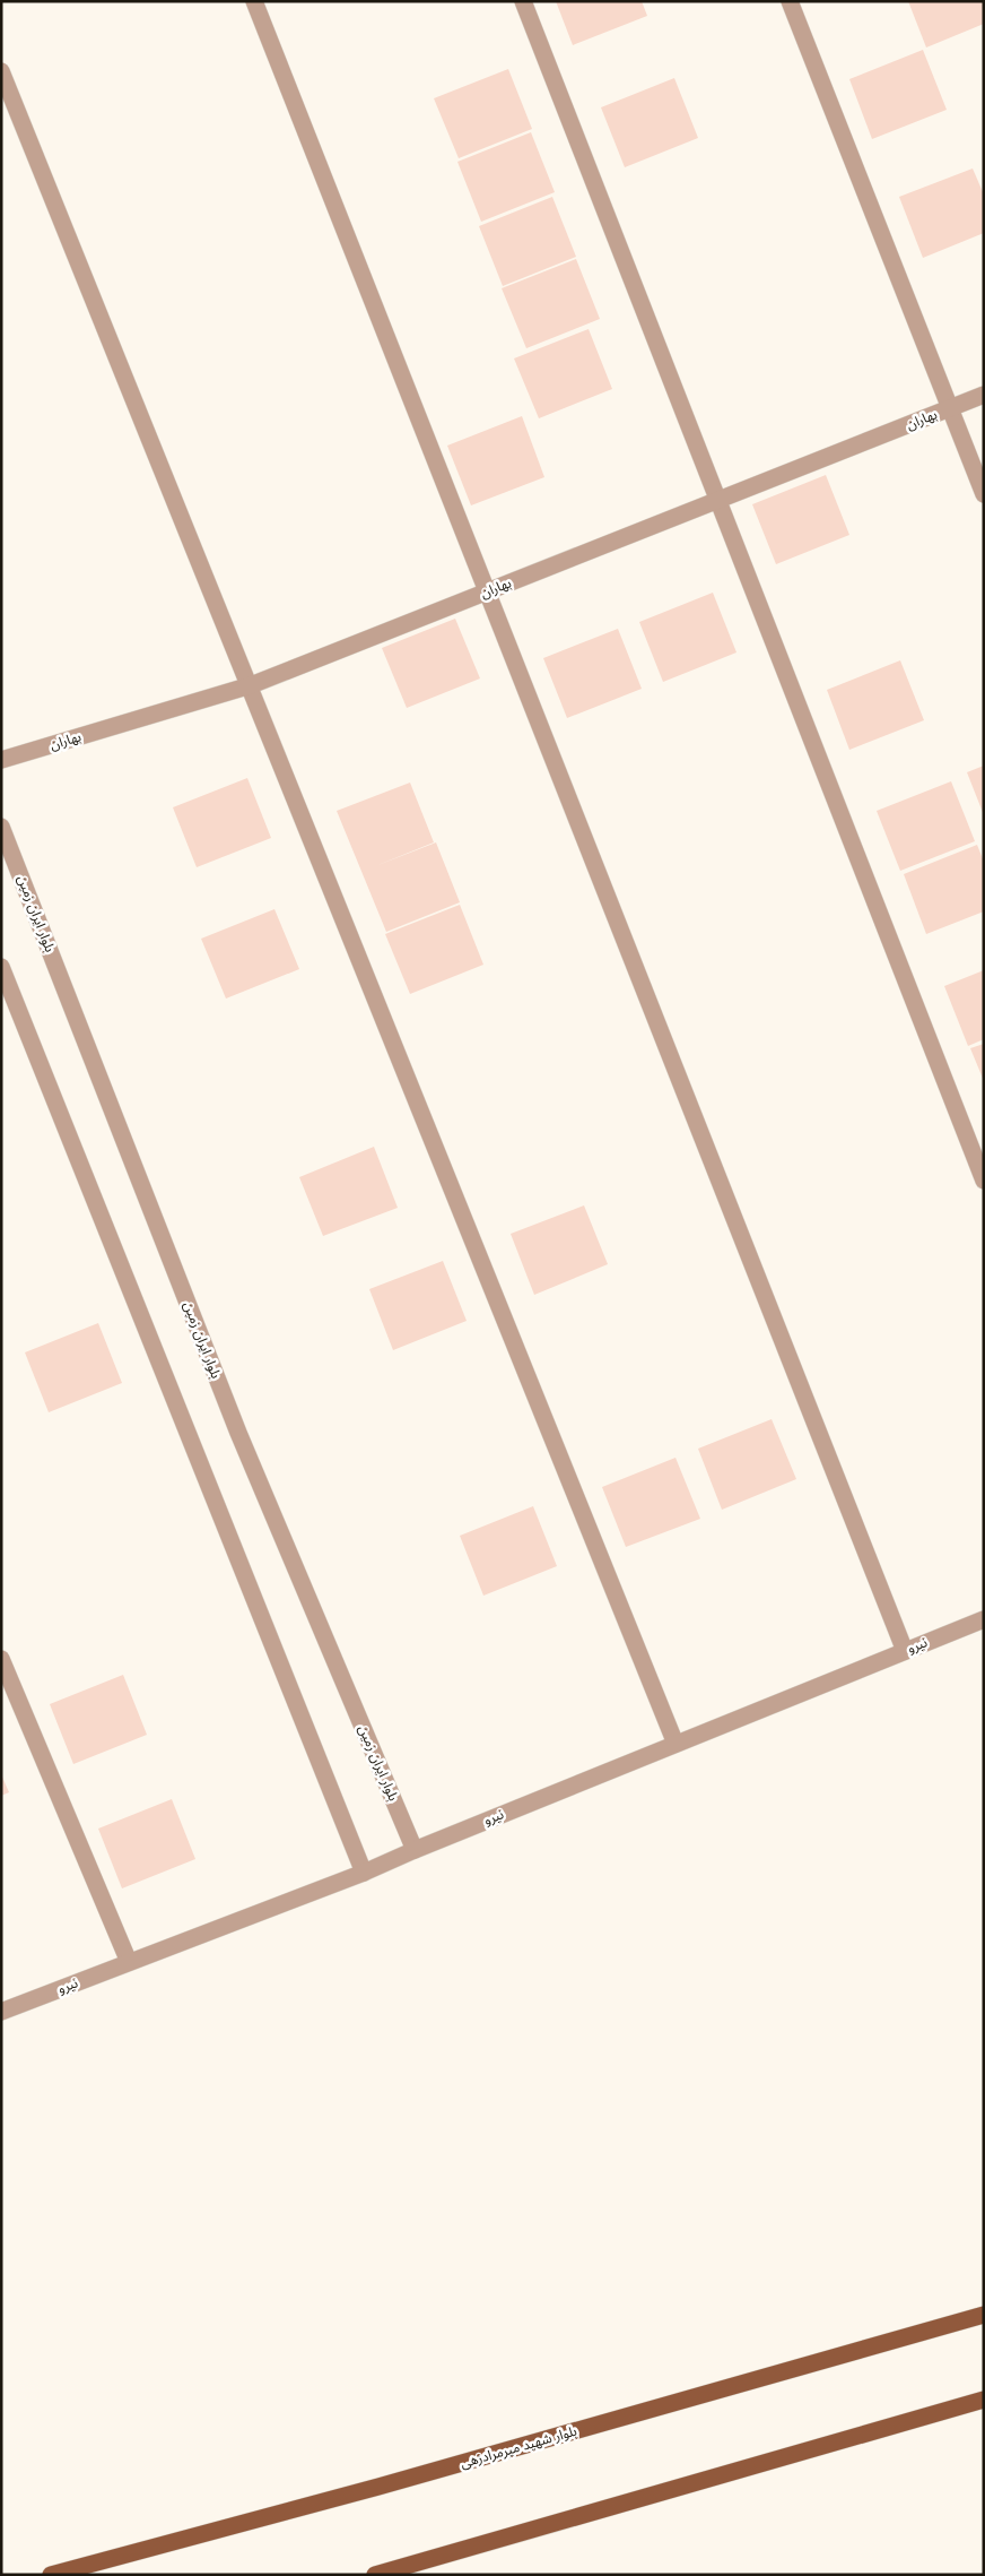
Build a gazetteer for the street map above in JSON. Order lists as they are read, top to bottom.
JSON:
{
  "streets": {
    "main road": ["بلوار شهید میرمرادزهی"],
    "street": ["بهاران", "بلوار ایران زمین", "نیرو"]
  },
  "crossings": [
    ["بلوار ایران زمین", "نیرو"]
  ]
}
